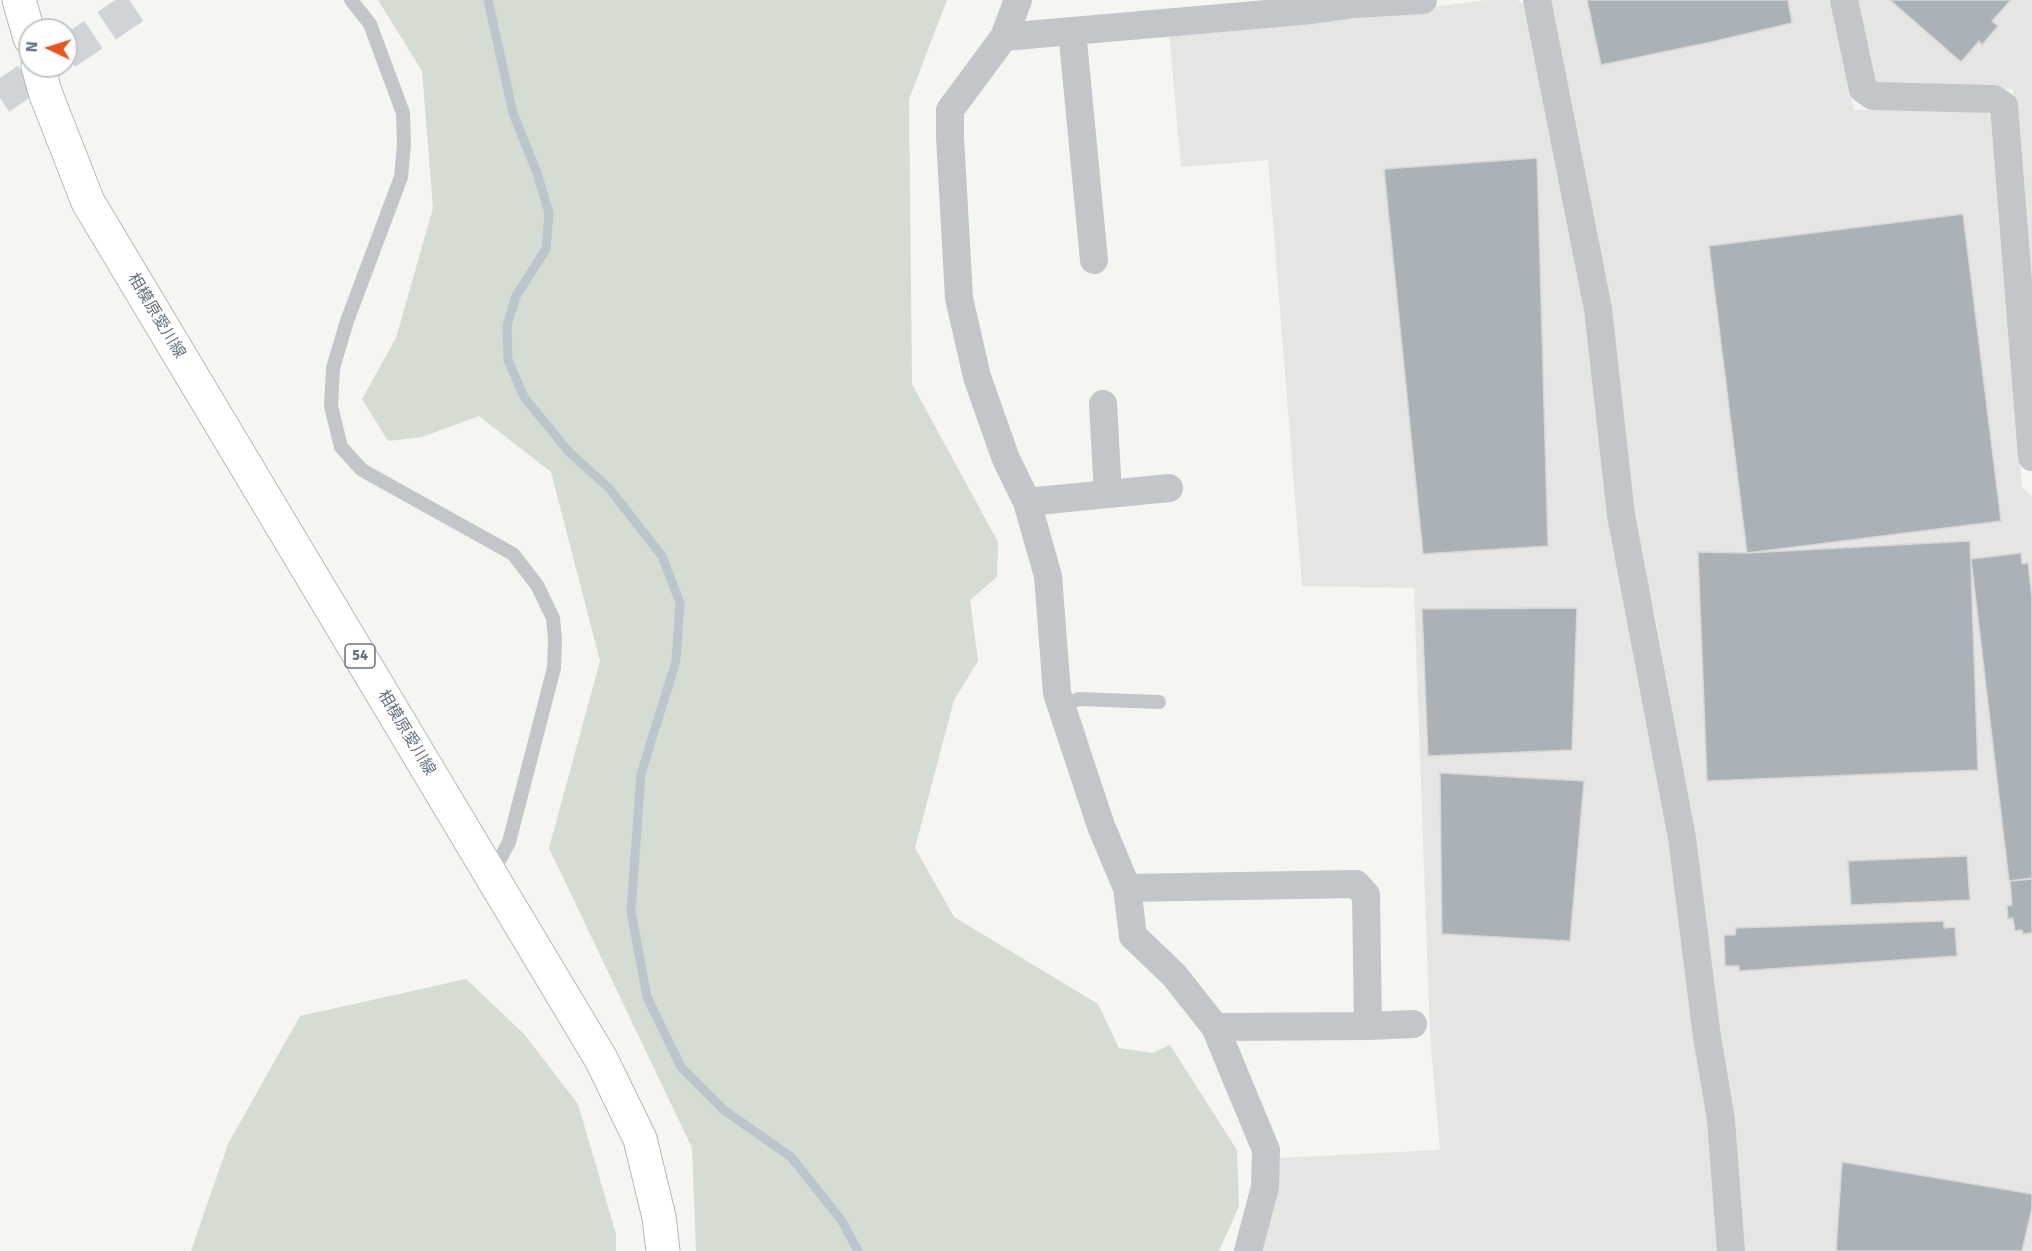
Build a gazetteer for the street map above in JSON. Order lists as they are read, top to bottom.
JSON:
{
  "streets": {
    "main road": ["相模原愛川線", "54"]
  },
  "north": "left"
}
